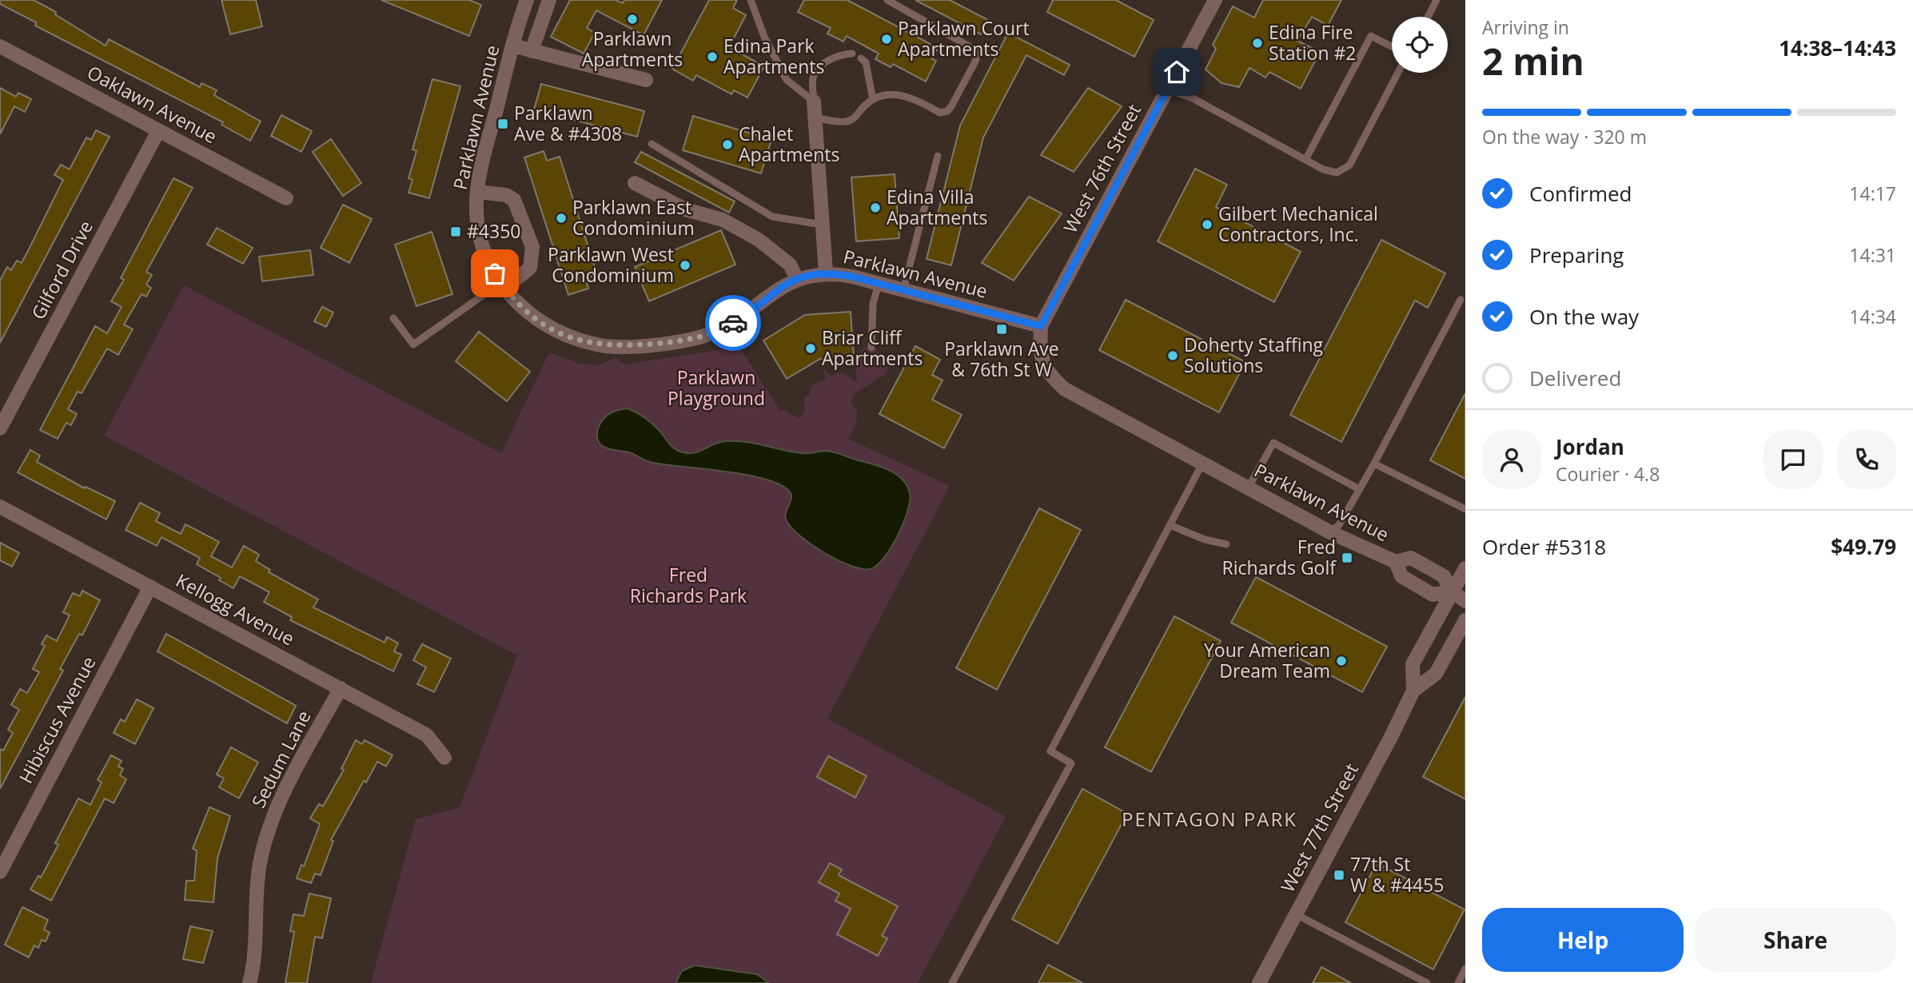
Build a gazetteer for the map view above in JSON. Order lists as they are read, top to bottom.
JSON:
{
  "streets": {
    "street": [
      "Oaklawn Avenue",
      "Parklawn Avenue",
      "West 76th Street",
      "Gilford Drive",
      "Kellogg Avenue",
      "Hibiscus Avenue",
      "Sedum Lane",
      "West 77th Street"
    ]
  },
  "crossings": [
    ["Oaklawn Avenue", "Gilford Drive"],
    ["Parklawn Avenue", "West 76th Street"],
    ["Parklawn Avenue", "West 77th Street"],
    ["Kellogg Avenue", "Hibiscus Avenue"],
    ["Kellogg Avenue", "Sedum Lane"]
  ],
  "districts": ["PENTAGON PARK"],
  "parks": ["Parklawn Playground", "Fred Richards Park"],
  "places": {
    "other": [
      "Parklawn Apartments",
      "Parklawn Court Apartments",
      "Edina Fire Station #2",
      "Edina Park Apartments",
      "Chalet Apartments",
      "Edina Villa Apartments",
      "Parklawn East Condominium",
      "Gilbert Mechanical Contractors, Inc.",
      "Parklawn West Condominium",
      "Briar Cliff Apartments",
      "Doherty Staffing Solutions",
      "Your American Dream Team"
    ],
    "transit": [
      "Parklawn Ave & #4308",
      "#4350",
      "Parklawn Ave & 76th St W",
      "Fred Richards Golf",
      "77th St W & #4455"
    ]
  },
  "page": {
    "heading": ["2 min", "Arriving in", "14:38–14:43"],
    "panel": [
      "Jordan",
      "Courier · 4.8",
      "Order #5318",
      "$49.79"
    ],
    "bar": "On the way · 320 m",
    "list": [
      ["Confirmed", "14:17"],
      ["Preparing", "14:31"],
      ["On the way", "14:34"],
      "Delivered"
    ],
    "buttons": ["Help", "Share"]
  }
}
